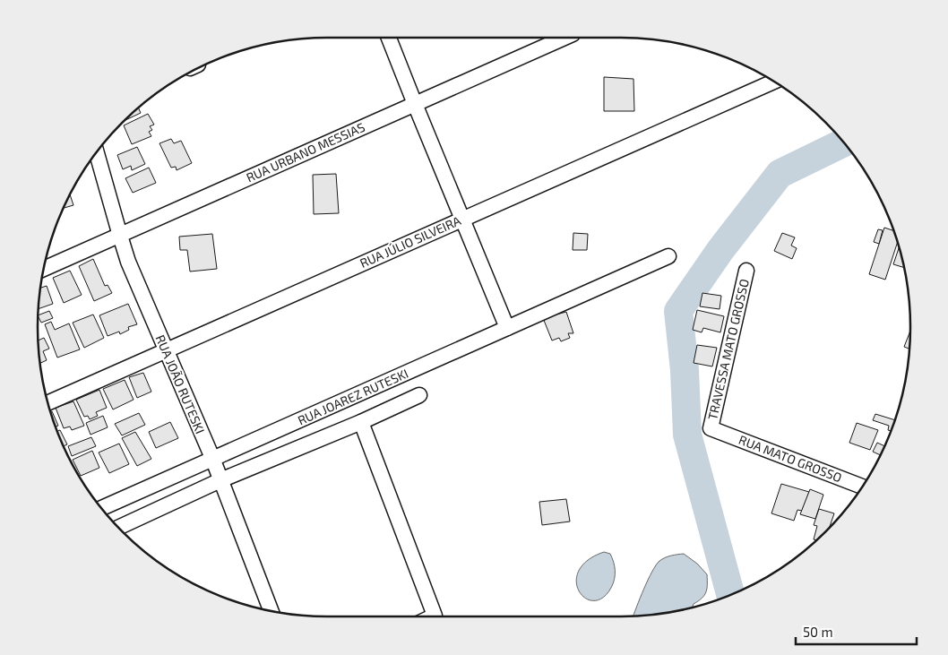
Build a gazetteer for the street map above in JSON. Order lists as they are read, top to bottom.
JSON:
{
  "streets": {
    "street": [
      "RUA URBANO MESSIAS",
      "RUA JÚLIO SILVEIRA",
      "TRAVESSA MATO GROSSO",
      "RUA JOÃO RUTESKI",
      "RUA JOAREZ RUTESKI",
      "RUA MATO GROSSO"
    ]
  },
  "crossings": [
    ["RUA URBANO MESSIAS", "RUA JOÃO RUTESKI"],
    ["RUA JÚLIO SILVEIRA", "RUA JOÃO RUTESKI"],
    ["TRAVESSA MATO GROSSO", "RUA MATO GROSSO"],
    ["RUA JOÃO RUTESKI", "RUA JOAREZ RUTESKI"]
  ],
  "scale_bar": "50 m"
}
